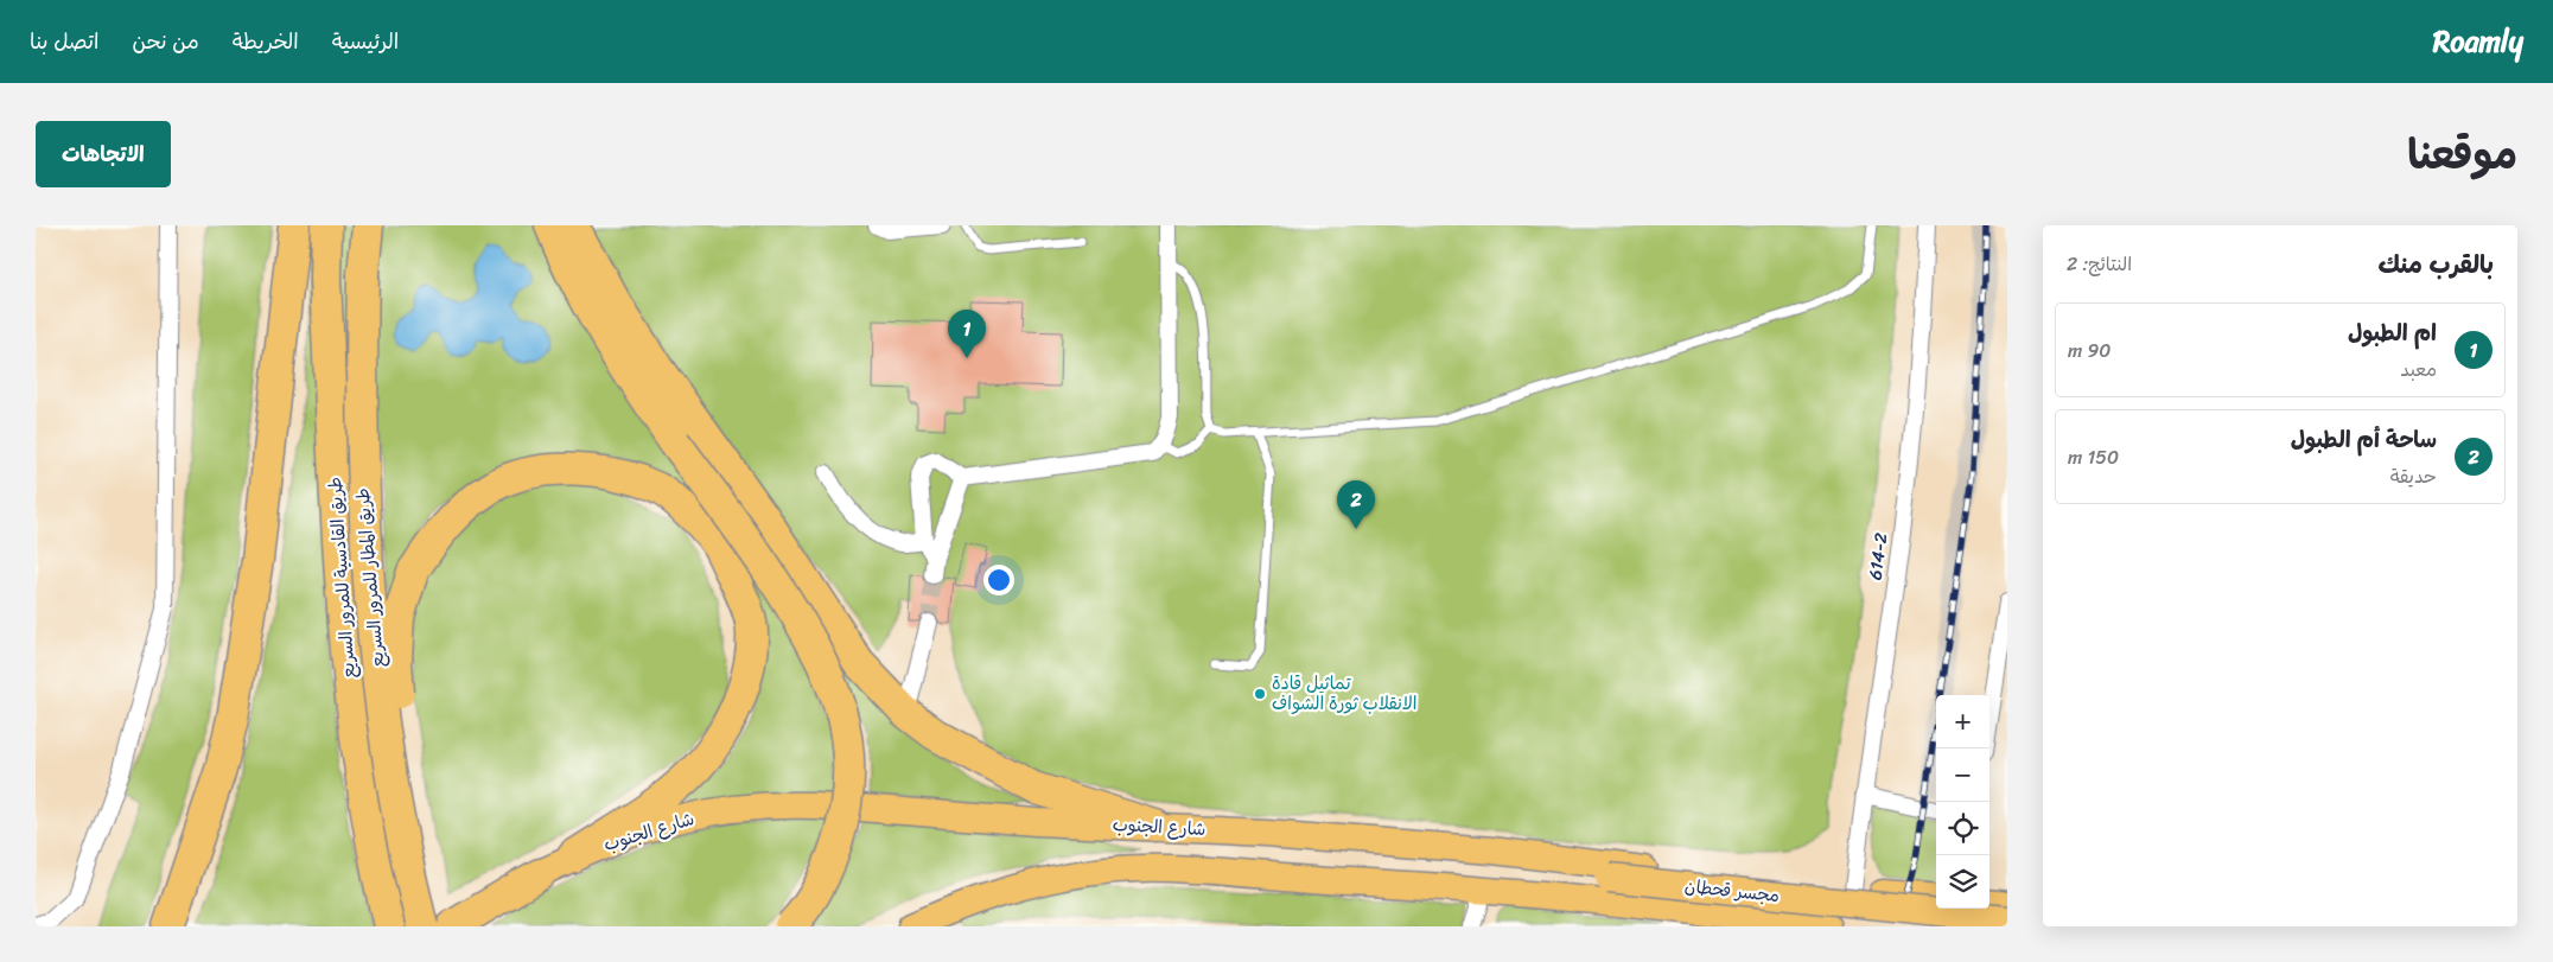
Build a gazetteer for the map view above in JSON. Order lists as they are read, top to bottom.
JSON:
{
  "streets": {
    "highway": ["طريق القادسية للمرور السريع", "طريق المطار للمرور السريع"],
    "main road": ["شارع الجنوب", "مجسر قحطان"],
    "street": ["614-2"]
  },
  "crossings": [
    ["شارع الجنوب", "مجسر قحطان"]
  ],
  "places": ["تماثيل قادة الانقلاب ثورة الشواف"],
  "page": {
    "header": "Roamly",
    "nav": [
      "الرئيسية",
      "الخريطة",
      "من نحن",
      "اتصل بنا"
    ],
    "title": "موقعنا",
    "buttons": "الاتجاهات",
    "heading": ["بالقرب منك", "النتائج: 2"],
    "list": [
      {
        "mark": "1",
        "name": "ام الطبول",
        "note": "معبد",
        "value": "90 m"
      },
      {
        "mark": "2",
        "name": "ساحة أم الطبول",
        "note": "حديقة",
        "value": "150 m"
      }
    ],
    "pins": ["1", "2"],
    "map_buttons": ["+", "−"]
  }
}
